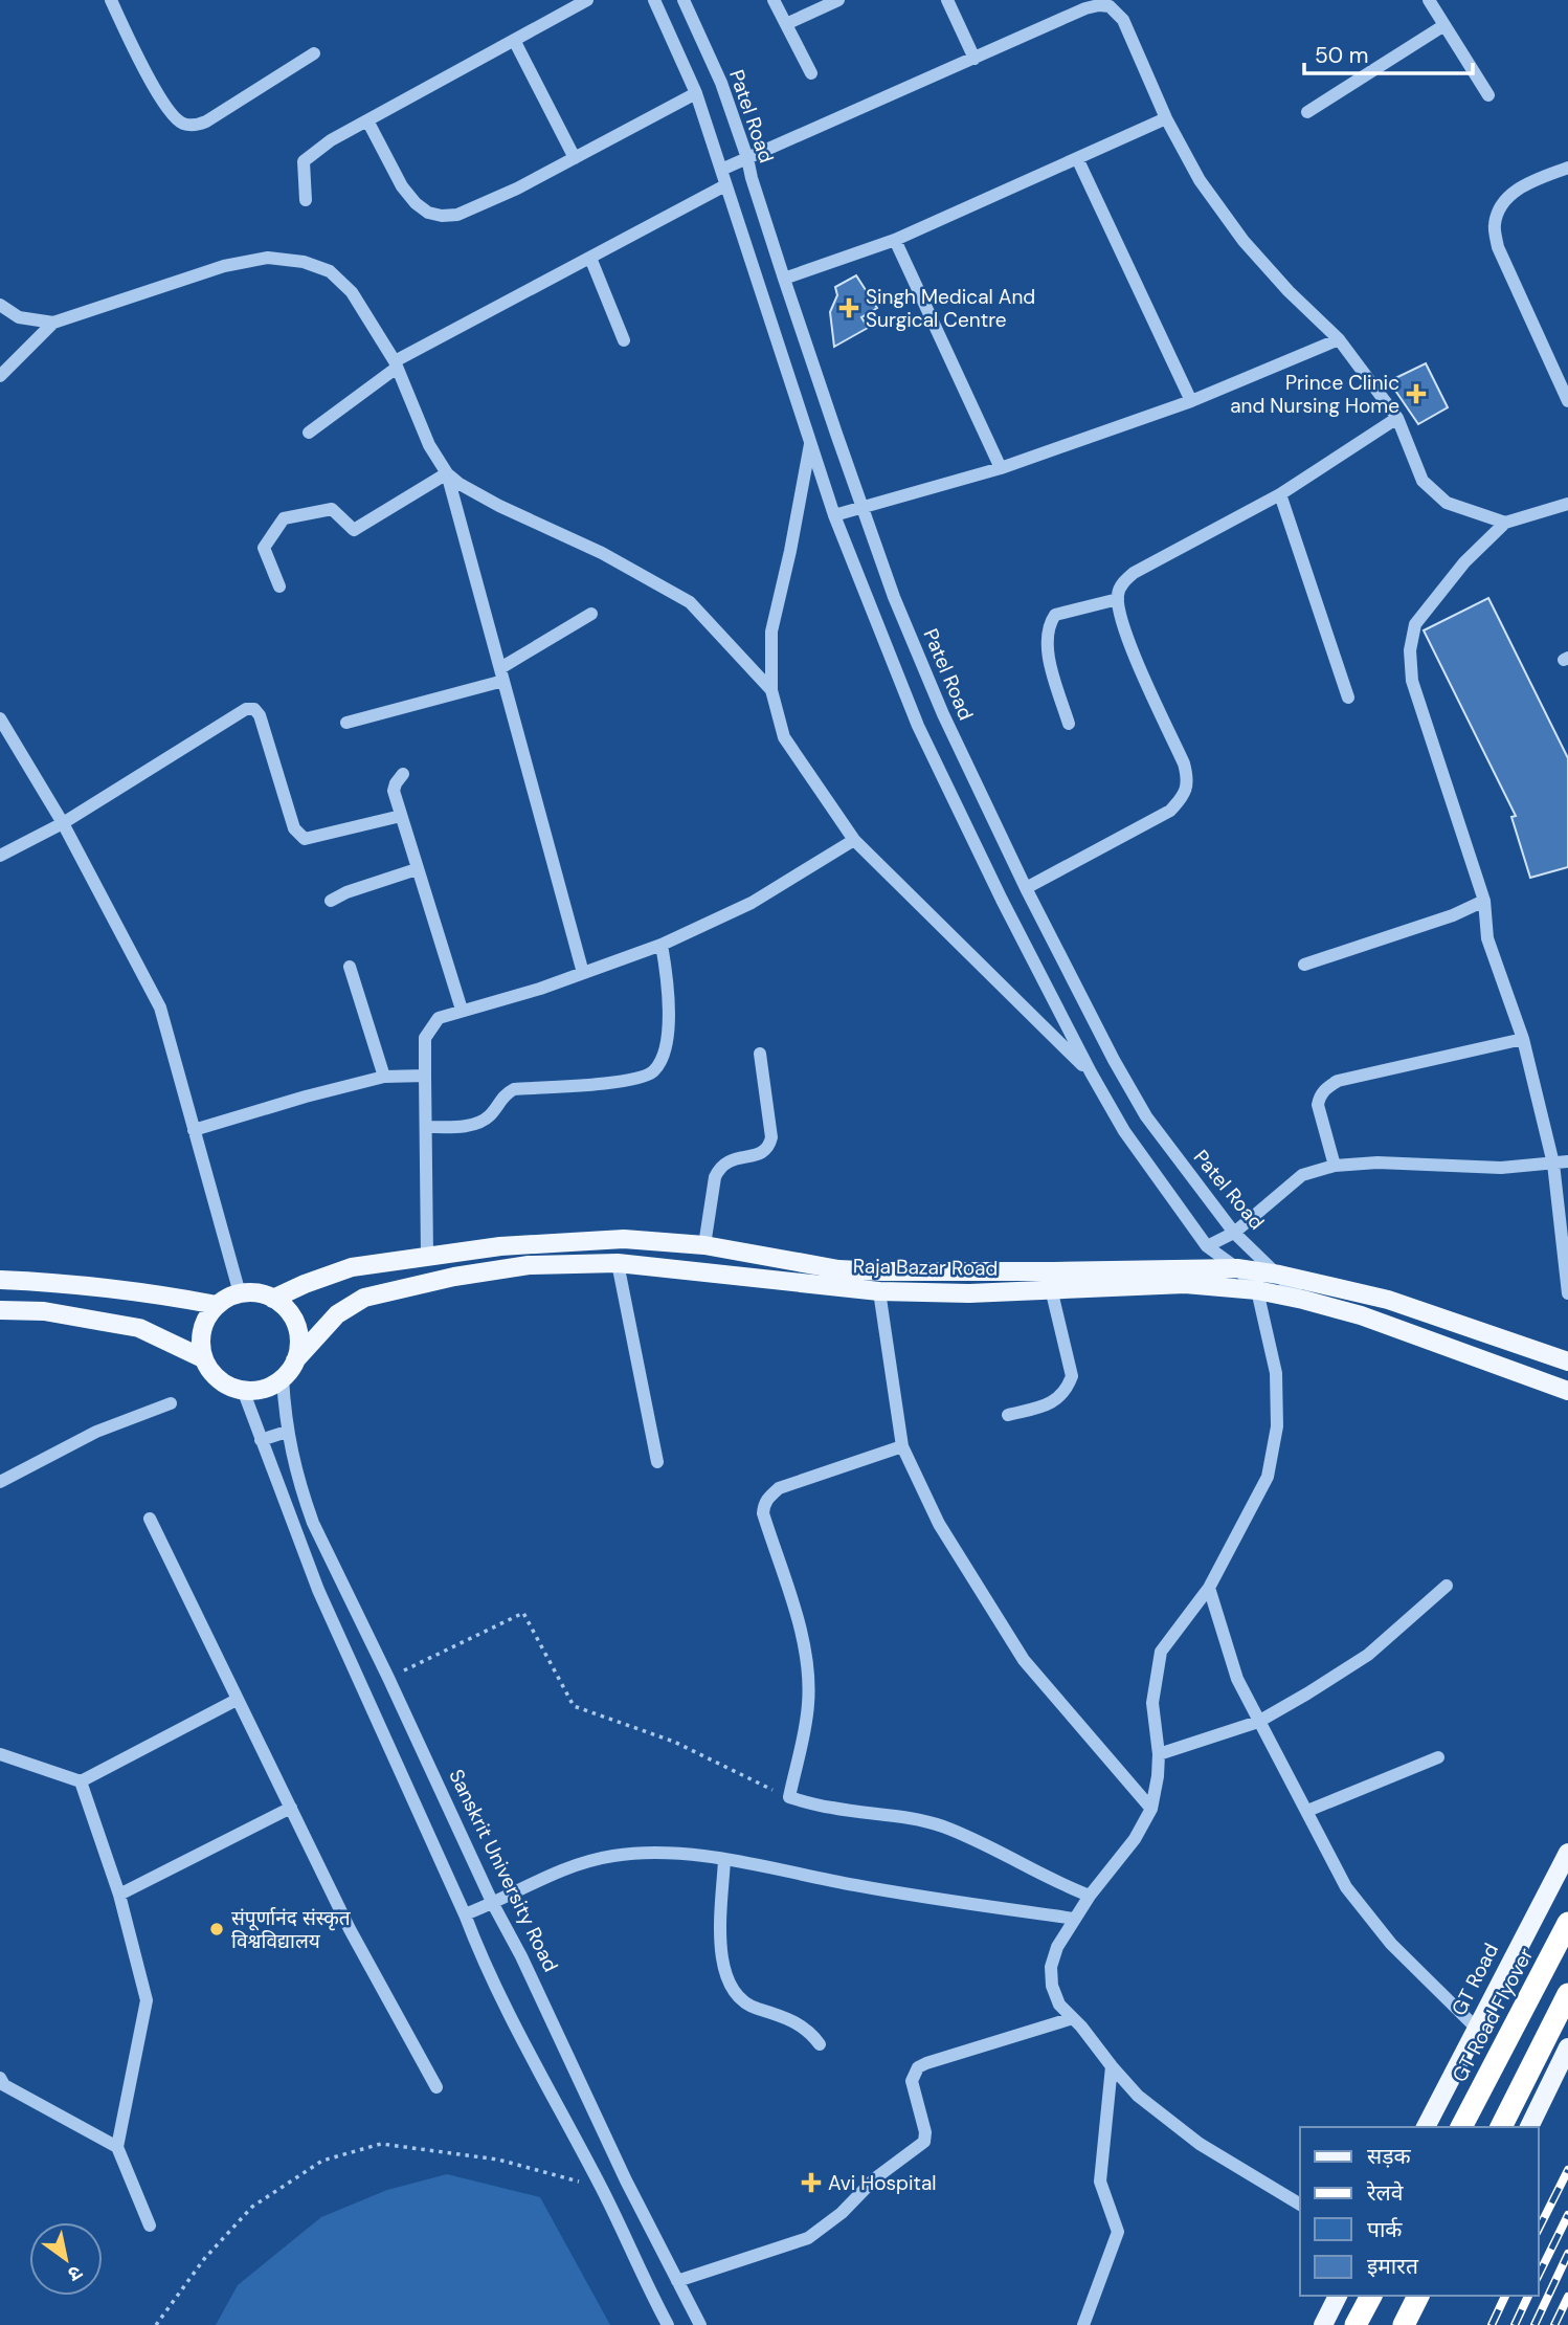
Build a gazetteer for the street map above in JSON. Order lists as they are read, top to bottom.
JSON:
{
  "streets": {
    "highway": ["GT Road Flyover"],
    "main road": ["Raja Bazar Road", "GT Road"],
    "street": ["Patel Road", "Sanskrit University Road"]
  },
  "crossings": [
    ["Patel Road", "Raja Bazar Road"],
    ["Raja Bazar Road", "Sanskrit University Road"]
  ],
  "places": {
    "health": ["Singh Medical And Surgical Centre", "Prince Clinic and Nursing Home", "Avi Hospital"],
    "other": ["संपूर्णानंद संस्कृत विश्वविद्यालय"]
  },
  "legend": [
    "सड़क",
    "रेलवे",
    "पार्क",
    "इमारत"
  ],
  "scale_bar": "50 m",
  "north": "bottom right"
}
